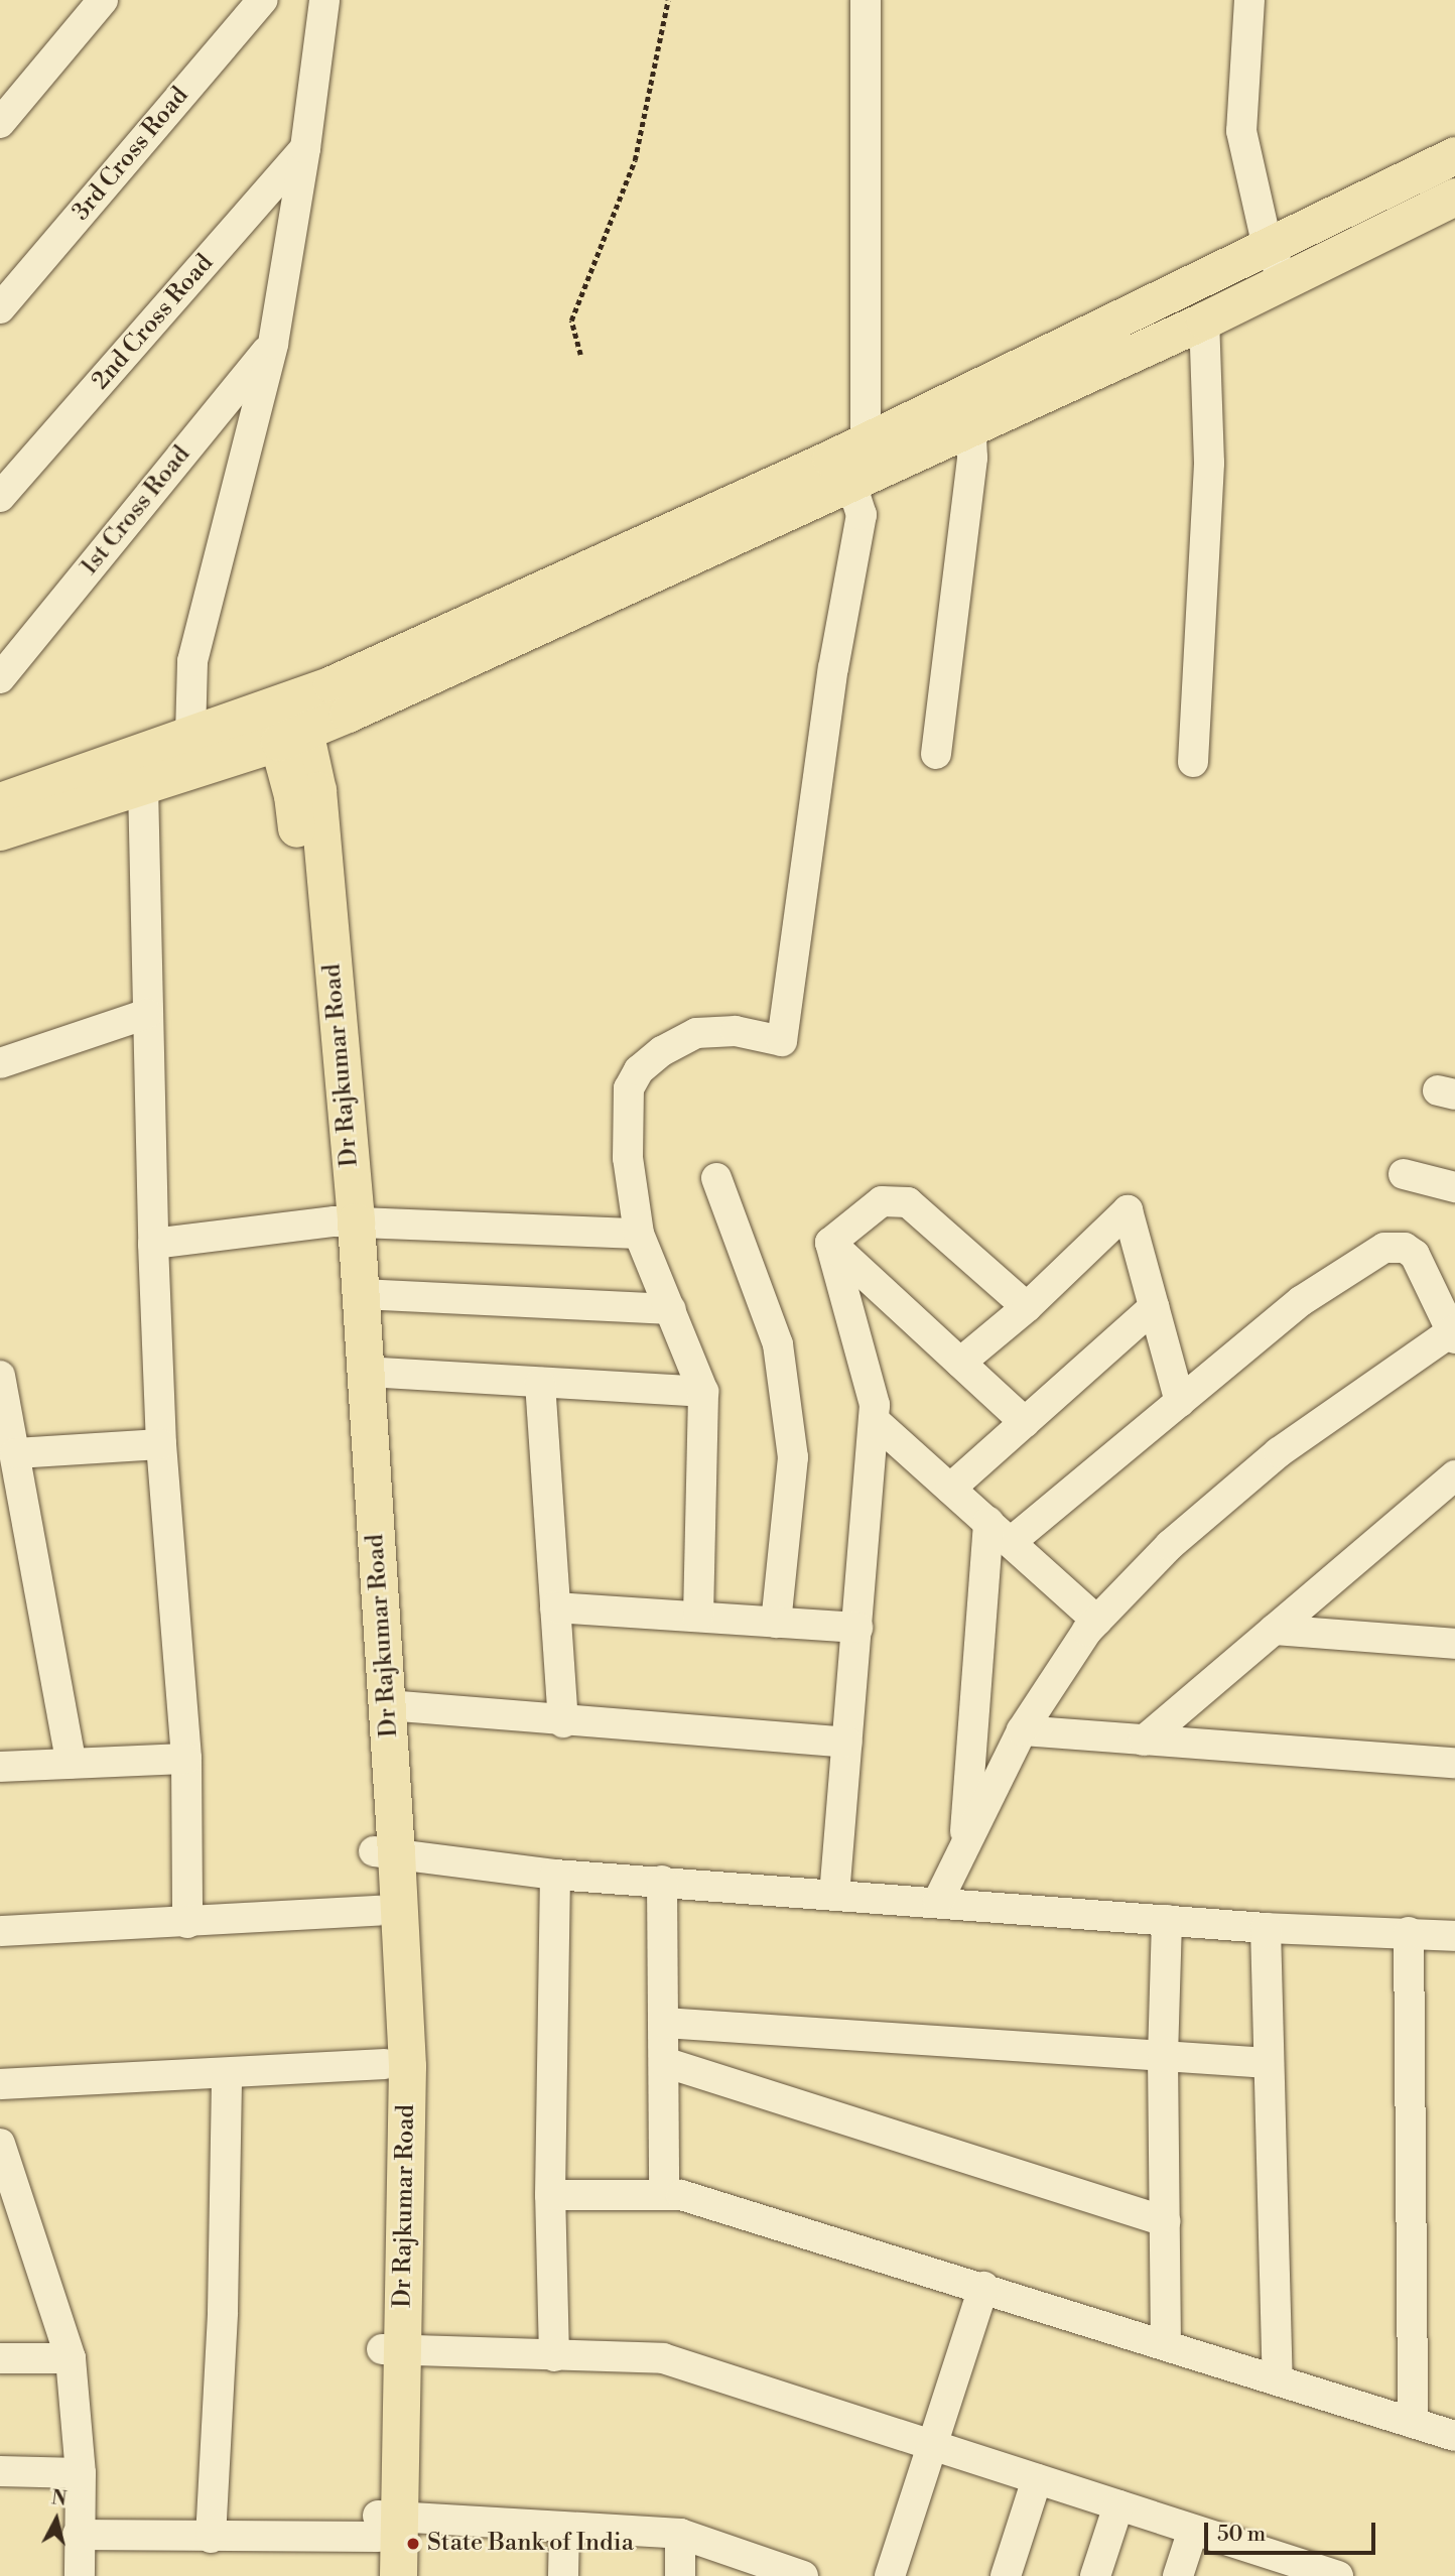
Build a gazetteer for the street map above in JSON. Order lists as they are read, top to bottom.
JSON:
{
  "streets": {
    "main road": ["Dr Rajkumar Road"],
    "street": ["3rd Cross Road", "2nd Cross Road", "1st Cross Road"]
  },
  "places": ["State Bank of India"],
  "scale_bar": "50 m",
  "north": "top"
}
